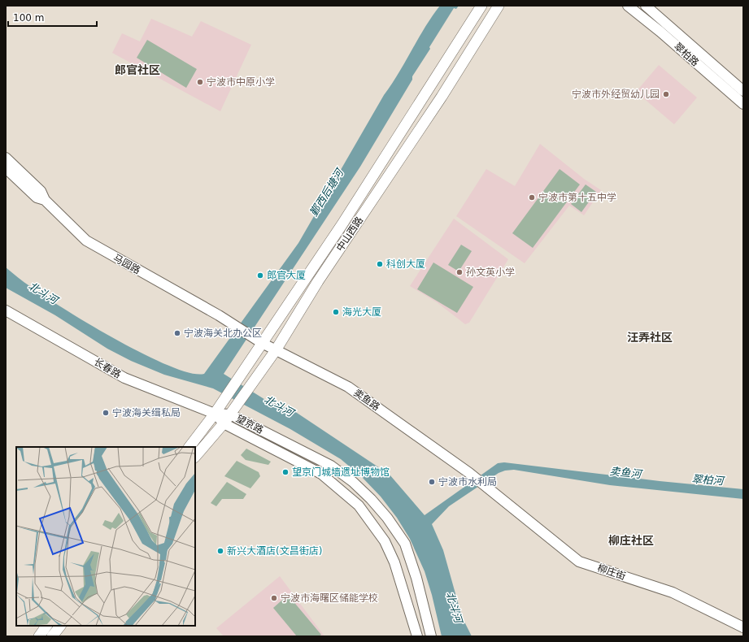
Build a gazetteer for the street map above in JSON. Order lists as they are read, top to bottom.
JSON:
{
  "streets": {
    "main road": [
      "翠柏路",
      "中山西路",
      "马园路",
      "长春路",
      "卖鱼路",
      "望京路",
      "柳庄街"
    ]
  },
  "crossings": [
    ["中山西路", "马园路"],
    ["中山西路", "长春路"],
    ["中山西路", "卖鱼路"],
    ["中山西路", "望京路"],
    ["马园路", "卖鱼路"],
    ["长春路", "望京路"],
    ["卖鱼路", "柳庄街"]
  ],
  "districts": ["郎官社区", "汪弄社区", "柳庄社区"],
  "water": [
    "鄞西后塘河",
    "北斗河",
    "卖鱼河",
    "翠柏河"
  ],
  "places": [
    "宁波市中原小学",
    "宁波市外经贸幼儿园",
    "宁波市第十五中学",
    "科创大厦",
    "孙文英小学",
    "郎官大厦",
    "海光大厦",
    "宁波海关北办公区",
    "宁波海关缉私局",
    "望京门城墙遗址博物馆",
    "宁波市水利局",
    "新兴大酒店(文昌街店)",
    "宁波市海曙区储能学校"
  ],
  "scale_bar": "100 m"
}
